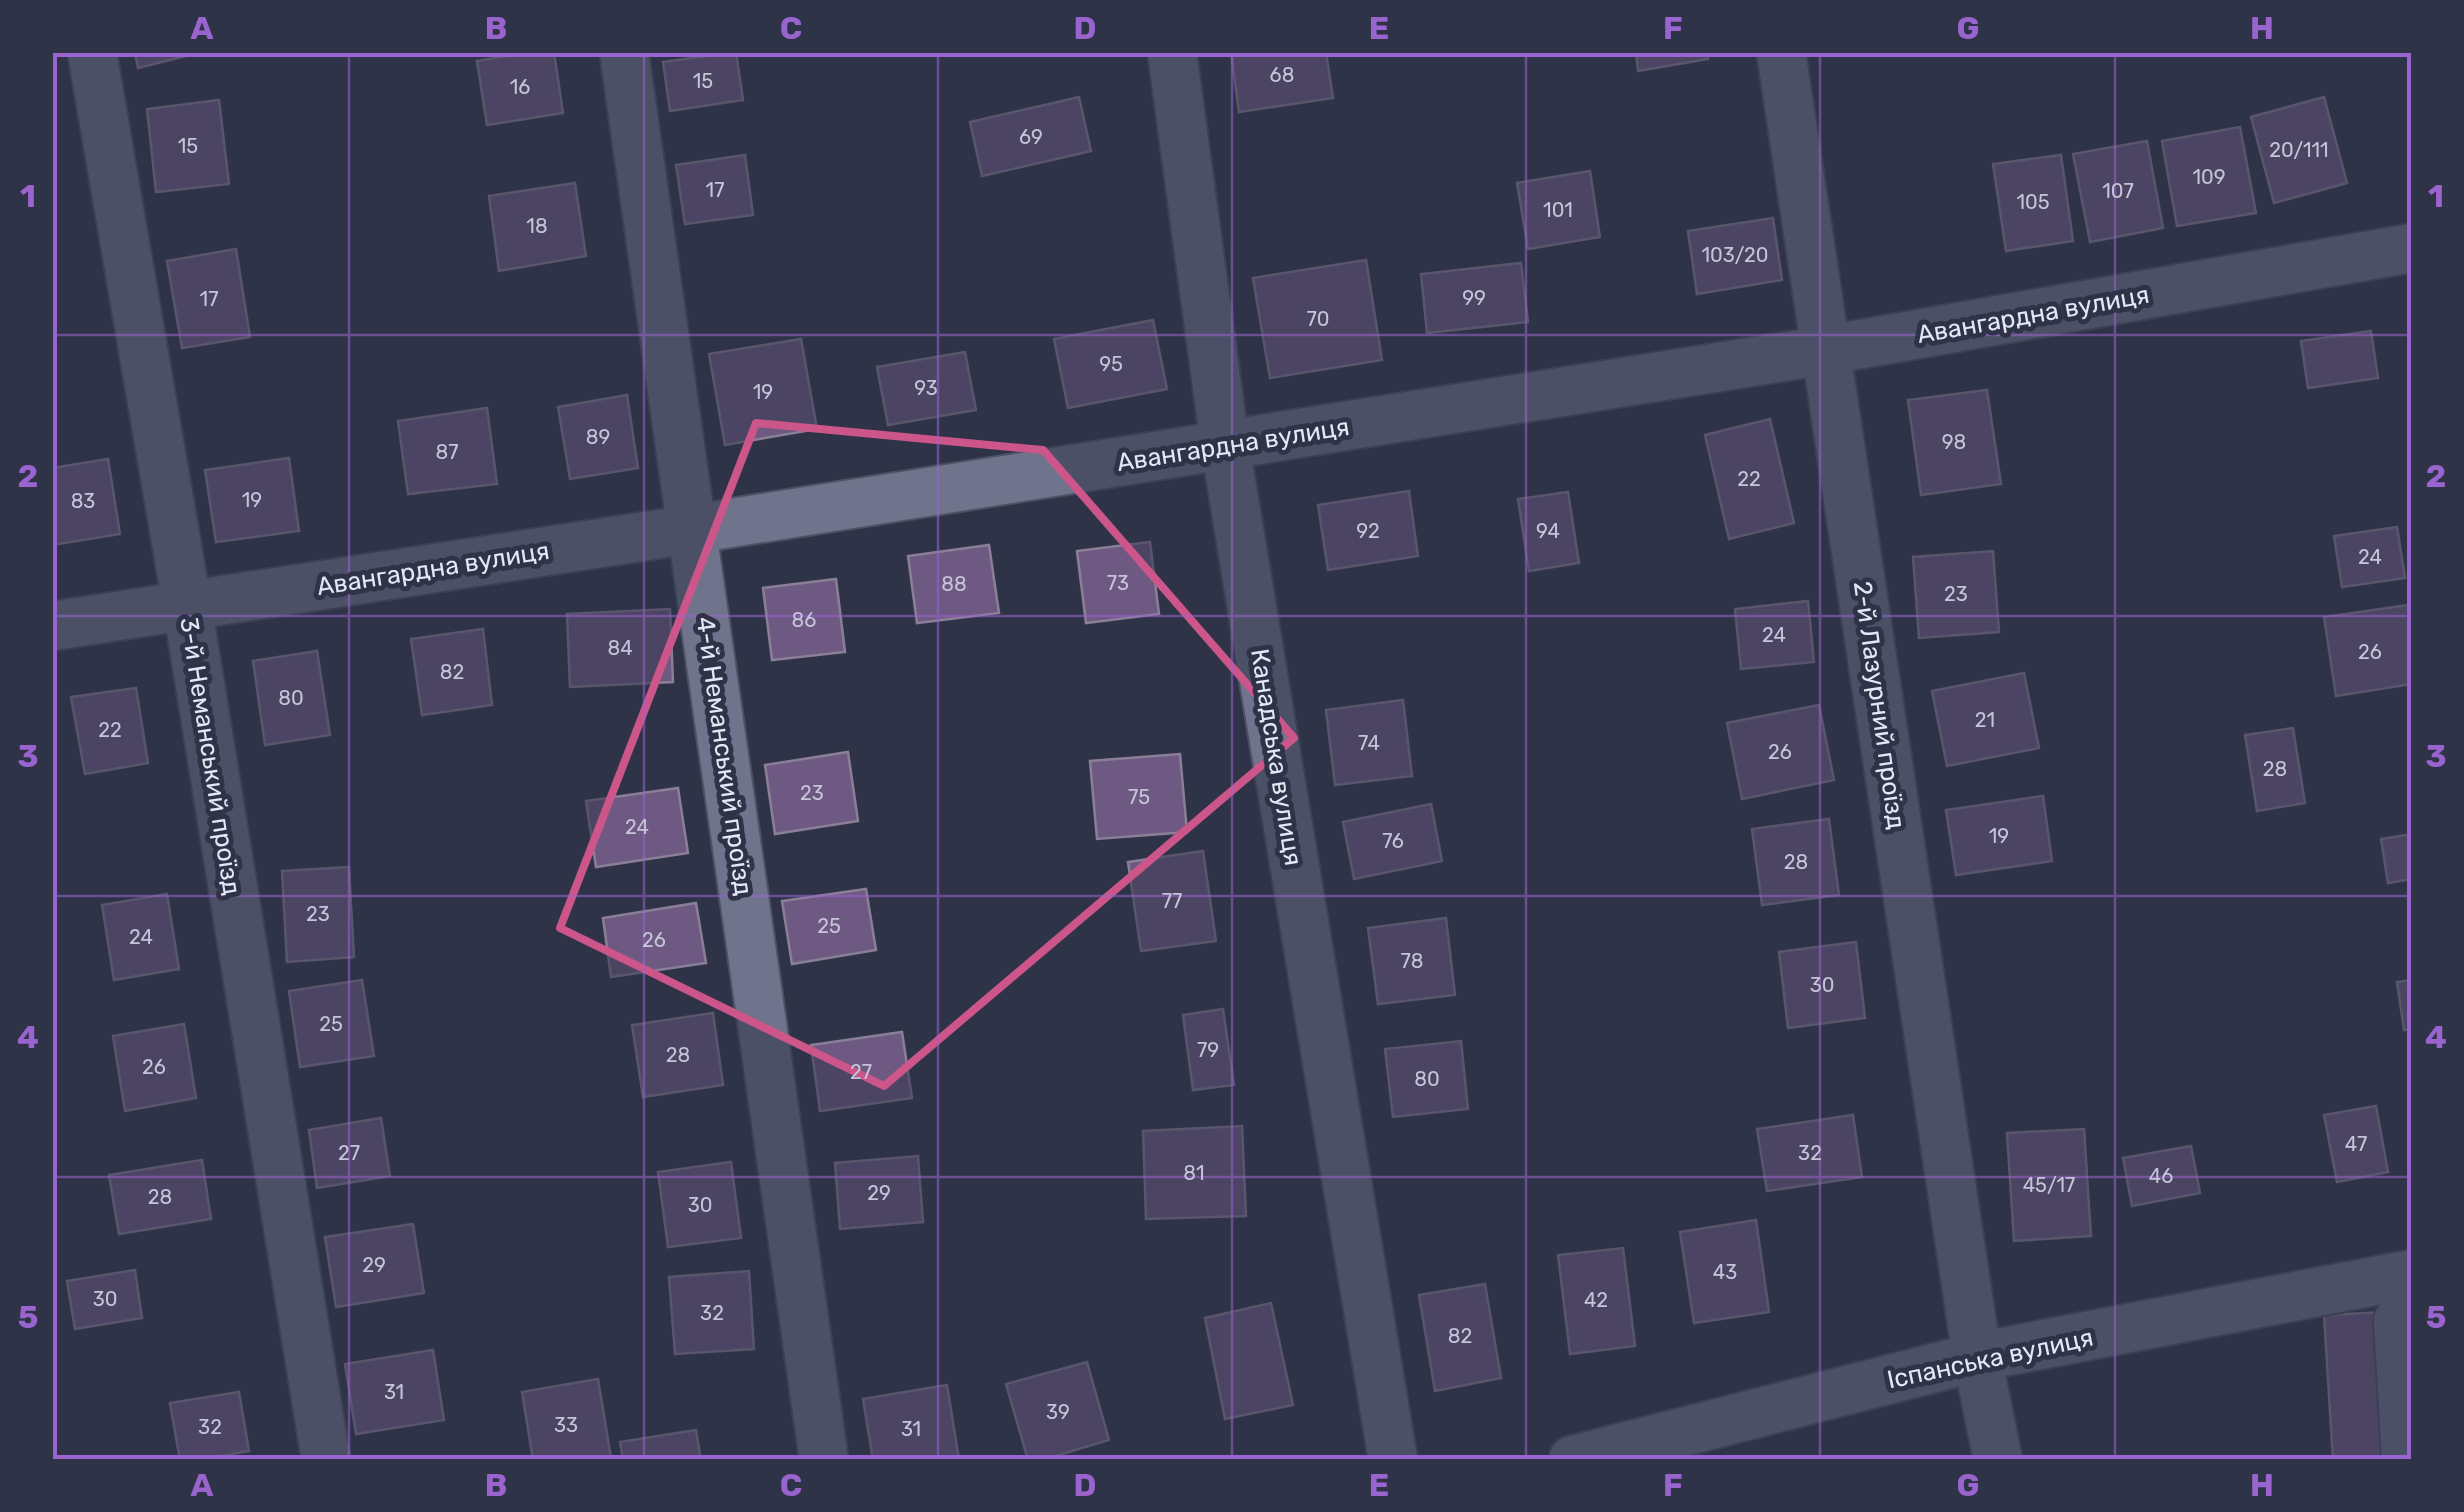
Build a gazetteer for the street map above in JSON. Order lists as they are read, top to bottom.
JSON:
{
  "streets": {
    "street": [
      "Авангардна вулиця",
      "2-й Лазурний проїзд",
      "3-й Неманський проїзд",
      "4-й Неманський проїзд",
      "Канадська вулиця",
      "Іспанська вулиця"
    ]
  },
  "crossings": [
    ["Авангардна вулиця", "2-й Лазурний проїзд"],
    ["Авангардна вулиця", "3-й Неманський проїзд"],
    ["Авангардна вулиця", "4-й Неманський проїзд"],
    ["Авангардна вулиця", "Канадська вулиця"],
    ["2-й Лазурний проїзд", "Іспанська вулиця"]
  ],
  "house_numbers": [
    "68",
    "15",
    "16",
    "69",
    "15",
    "20/111",
    "109",
    "17",
    "107",
    "105",
    "101",
    "18",
    "103/20",
    "99",
    "17",
    "70",
    "95",
    "93",
    "19",
    "89",
    "98",
    "87",
    "22",
    "19",
    "83",
    "92",
    "94",
    "24",
    "73",
    "88",
    "23",
    "86",
    "24",
    "84",
    "26",
    "82",
    "80",
    "21",
    "22",
    "74",
    "26",
    "28",
    "23",
    "75",
    "24",
    "19",
    "76",
    "28",
    "77",
    "23",
    "25",
    "24",
    "26",
    "78",
    "30",
    "25",
    "79",
    "28",
    "26",
    "27",
    "80",
    "47",
    "27",
    "32",
    "81",
    "46",
    "45/17",
    "29",
    "28",
    "30",
    "29",
    "43",
    "30",
    "42",
    "32",
    "82",
    "31",
    "39",
    "33",
    "32",
    "31"
  ],
  "grid": {
    "columns": [
      "A",
      "B",
      "C",
      "D",
      "E",
      "F",
      "G",
      "H"
    ],
    "rows": [
      "1",
      "2",
      "3",
      "4",
      "5"
    ]
  }
}
